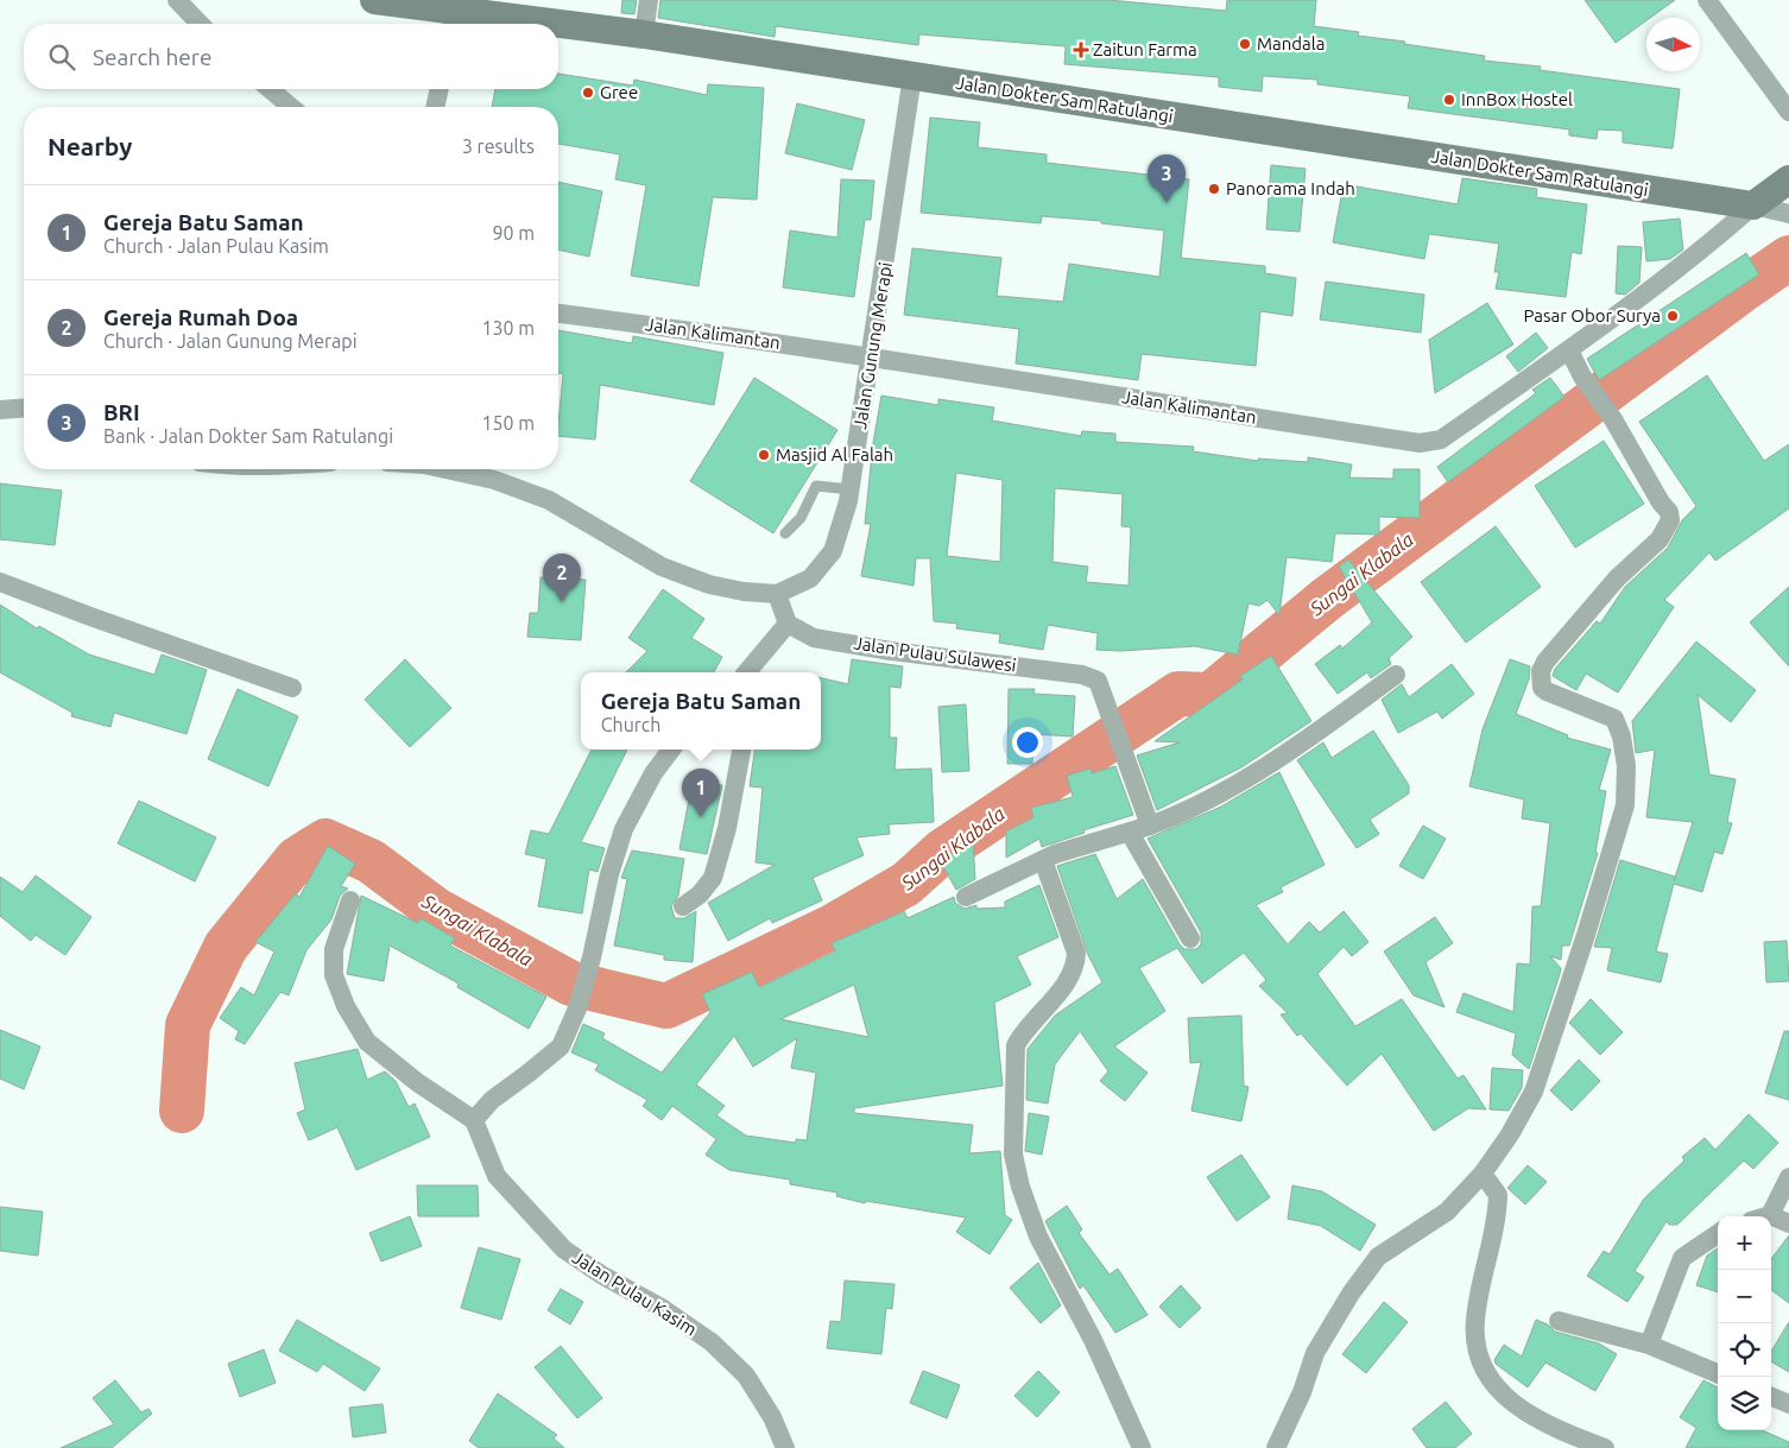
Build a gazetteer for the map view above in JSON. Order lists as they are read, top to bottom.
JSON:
{
  "streets": {
    "street": [
      "Jalan Dokter Sam Ratulangi",
      "Jalan Kalimantan",
      "Jalan Gunung Merapi",
      "Jalan Pulau Sulawesi",
      "Jalan Pulau Kasim"
    ]
  },
  "crossings": [
    ["Jalan Dokter Sam Ratulangi", "Jalan Kalimantan"],
    ["Jalan Dokter Sam Ratulangi", "Jalan Gunung Merapi"],
    ["Jalan Kalimantan", "Jalan Gunung Merapi"]
  ],
  "water": ["Sungai Klabala"],
  "places": {
    "other": [
      "Mandala",
      "Gree",
      "InnBox Hostel",
      "Panorama Indah",
      "Pasar Obor Surya",
      "Masjid Al Falah"
    ],
    "health": ["Zaitun Farma"]
  },
  "north": "right",
  "page": {
    "search": "Search here",
    "heading": ["Nearby", "3 results"],
    "pins": ["3", "2", "1"],
    "list": [
      {
        "mark": "1",
        "name": "Gereja Batu Saman",
        "note": "Church · Jalan Pulau Kasim",
        "value": "90 m"
      },
      {
        "mark": "2",
        "name": "Gereja Rumah Doa",
        "note": "Church · Jalan Gunung Merapi",
        "value": "130 m"
      },
      {
        "mark": "3",
        "name": "BRI",
        "note": "Bank · Jalan Dokter Sam Ratulangi",
        "value": "150 m"
      }
    ],
    "popup": ["Gereja Batu Saman", "Church"],
    "map_buttons": ["+", "−"]
  }
}
